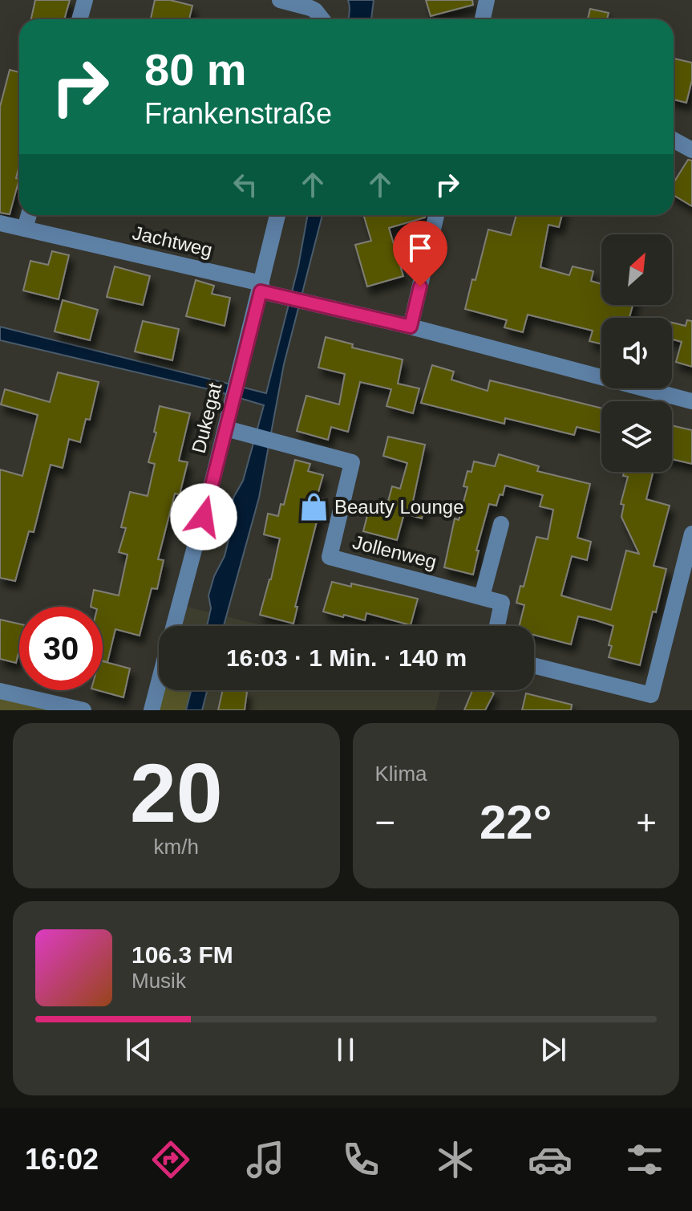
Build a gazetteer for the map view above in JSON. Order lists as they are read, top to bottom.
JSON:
{
  "streets": {
    "street": ["Jachtweg", "Dukegat", "Jollenweg"]
  },
  "crossings": [
    ["Jachtweg", "Dukegat"],
    ["Dukegat", "Jollenweg"]
  ],
  "places": {
    "shop": ["Beauty Lounge"]
  },
  "north": "top right",
  "page": {
    "turn": ["80 m", "Frankenstraße"],
    "limit": "30",
    "trip": "16:03 · 1 Min. · 140 m",
    "tile": [
      ["20", "km/h"],
      "Klima"
    ],
    "heat": ["−", "22°", "+"],
    "song": ["106.3 FM", "Musik"],
    "tabs": "16:02"
  }
}
